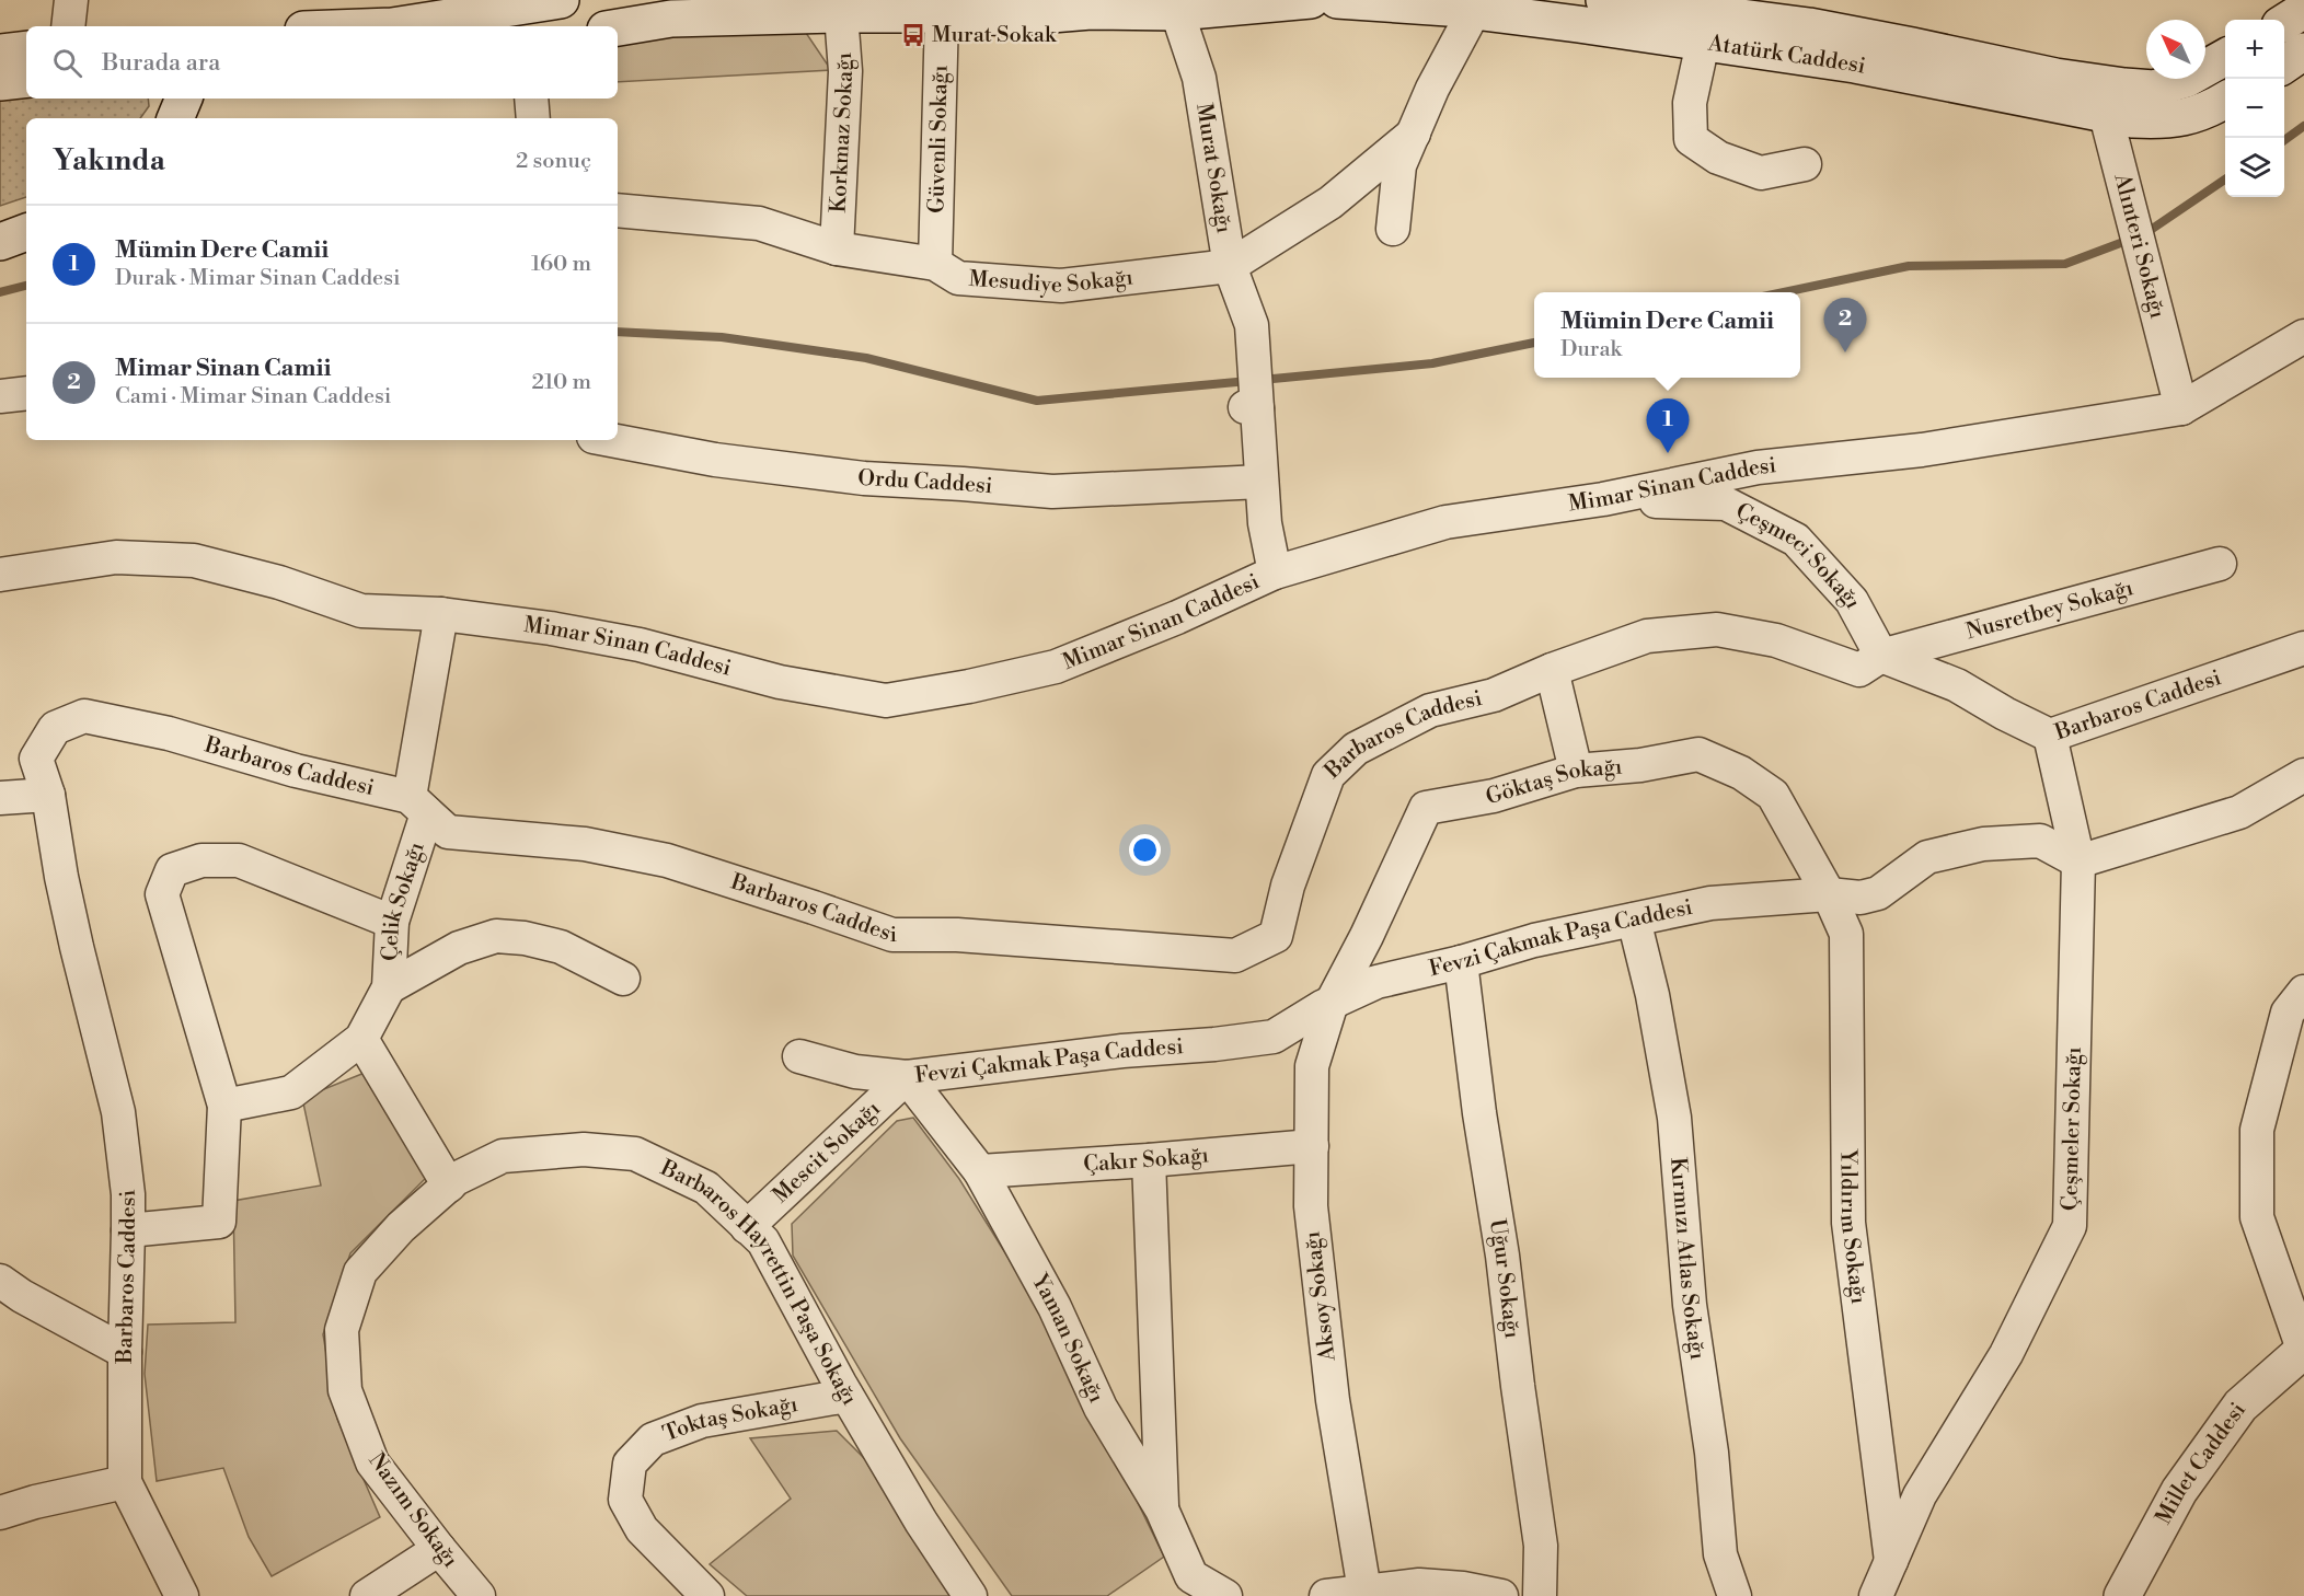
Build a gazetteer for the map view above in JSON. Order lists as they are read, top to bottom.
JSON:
{
  "streets": {
    "main road": ["Atatürk Caddesi", "Millet Caddesi"],
    "street": [
      "Korkmaz Sokağı",
      "Güvenli Sokağı",
      "Murat Sokağı",
      "Alınteri Sokağı",
      "Mesudiye Sokağı",
      "Ordu Caddesi",
      "Mimar Sinan Caddesi",
      "Çeşmeci Sokağı",
      "Nusretbey Sokağı",
      "Barbaros Caddesi",
      "Göktaş Sokağı",
      "Çelik Sokağı",
      "Fevzi Çakmak Paşa Caddesi",
      "Çeşmeler Sokağı",
      "Mescit Sokağı",
      "Çakır Sokağı",
      "Yıldırım Sokağı",
      "Kırmızı Atlas Sokağı",
      "Uğur Sokağı",
      "Barbaros Hayrettin Paşa Sokağı",
      "Aksoy Sokağı",
      "Yaman Sokağı",
      "Toktaş Sokağı",
      "Nazım Sokağı"
    ]
  },
  "crossings": [
    ["Atatürk Caddesi", "Alınteri Sokağı"],
    ["Atatürk Caddesi", "Mesudiye Sokağı"],
    ["Korkmaz Sokağı", "Mesudiye Sokağı"],
    ["Güvenli Sokağı", "Mesudiye Sokağı"],
    ["Murat Sokağı", "Mesudiye Sokağı"],
    ["Murat Sokağı", "Ordu Caddesi"],
    ["Alınteri Sokağı", "Mimar Sinan Caddesi"],
    ["Mimar Sinan Caddesi", "Çeşmeci Sokağı"],
    ["Çeşmeci Sokağı", "Nusretbey Sokağı"],
    ["Çeşmeci Sokağı", "Barbaros Caddesi"],
    ["Nusretbey Sokağı", "Barbaros Caddesi"],
    ["Barbaros Caddesi", "Çelik Sokağı"],
    ["Barbaros Caddesi", "Çeşmeler Sokağı"],
    ["Göktaş Sokağı", "Fevzi Çakmak Paşa Caddesi"],
    ["Göktaş Sokağı", "Yıldırım Sokağı"],
    ["Göktaş Sokağı", "Aksoy Sokağı"],
    ["Fevzi Çakmak Paşa Caddesi", "Çeşmeler Sokağı"],
    ["Fevzi Çakmak Paşa Caddesi", "Mescit Sokağı"],
    ["Fevzi Çakmak Paşa Caddesi", "Yıldırım Sokağı"],
    ["Fevzi Çakmak Paşa Caddesi", "Kırmızı Atlas Sokağı"],
    ["Fevzi Çakmak Paşa Caddesi", "Uğur Sokağı"],
    ["Fevzi Çakmak Paşa Caddesi", "Aksoy Sokağı"],
    ["Fevzi Çakmak Paşa Caddesi", "Yaman Sokağı"],
    ["Çeşmeler Sokağı", "Yıldırım Sokağı"],
    ["Mescit Sokağı", "Barbaros Hayrettin Paşa Sokağı"],
    ["Mescit Sokağı", "Yaman Sokağı"],
    ["Çakır Sokağı", "Aksoy Sokağı"],
    ["Çakır Sokağı", "Yaman Sokağı"],
    ["Barbaros Hayrettin Paşa Sokağı", "Toktaş Sokağı"],
    ["Barbaros Hayrettin Paşa Sokağı", "Nazım Sokağı"]
  ],
  "places": {
    "bus stop": ["Murat Sokak"]
  },
  "north": "top left",
  "page": {
    "map_buttons": ["+", "−"],
    "search": "Burada ara",
    "heading": ["Yakında", "2 sonuç"],
    "list": [
      {
        "mark": "1",
        "name": "Mümin Dere Camii",
        "note": "Durak · Mimar Sinan Caddesi",
        "value": "160 m"
      },
      {
        "mark": "2",
        "name": "Mimar Sinan Camii",
        "note": "Cami · Mimar Sinan Caddesi",
        "value": "210 m"
      }
    ],
    "popup": ["Mümin Dere Camii", "Durak"],
    "pins": ["2", "1"]
  }
}
